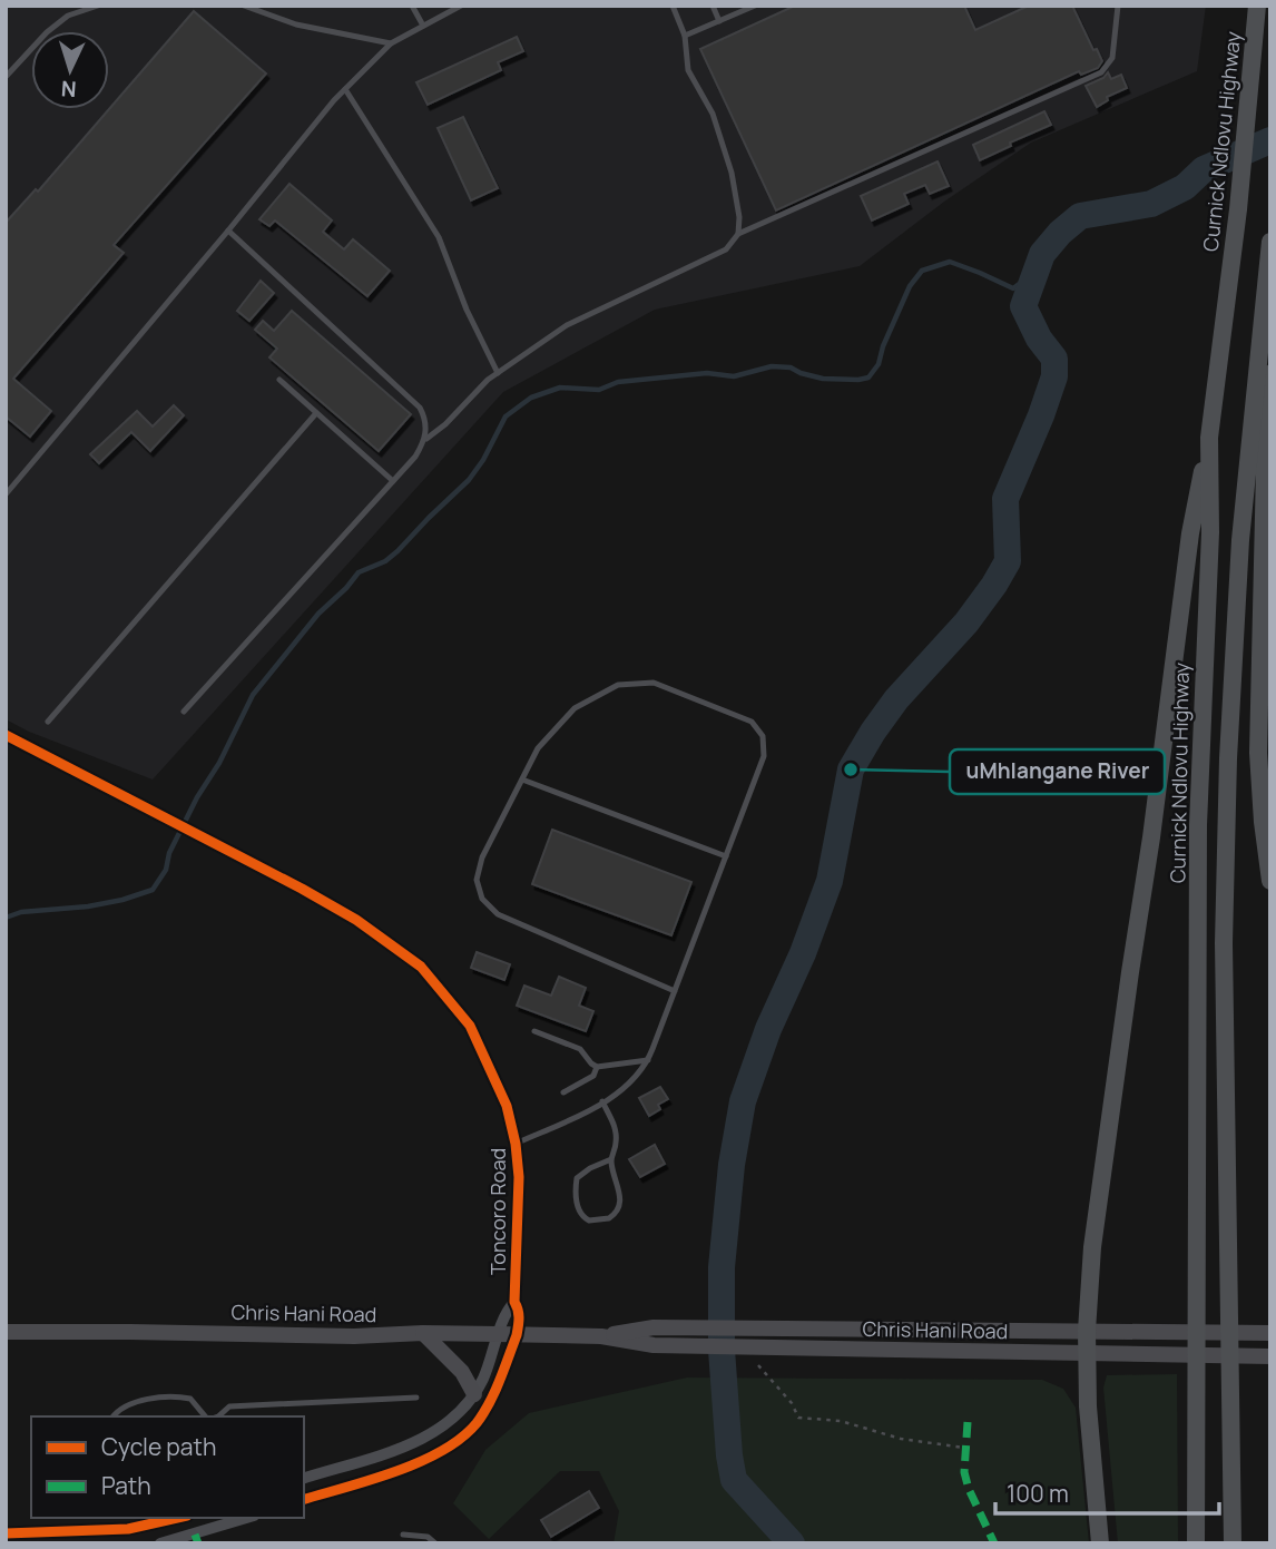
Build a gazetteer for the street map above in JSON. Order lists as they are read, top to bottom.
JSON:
{
  "streets": {
    "main road": ["Curnick Ndlovu Highway", "Chris Hani Road"],
    "street": ["Toncoro Road"]
  },
  "crossings": [
    ["Toncoro Road", "Chris Hani Road"]
  ],
  "places": ["uMhlangane River"],
  "legend": ["Cycle path", "Path"],
  "scale_bar": "100 m",
  "north": "bottom"
}
